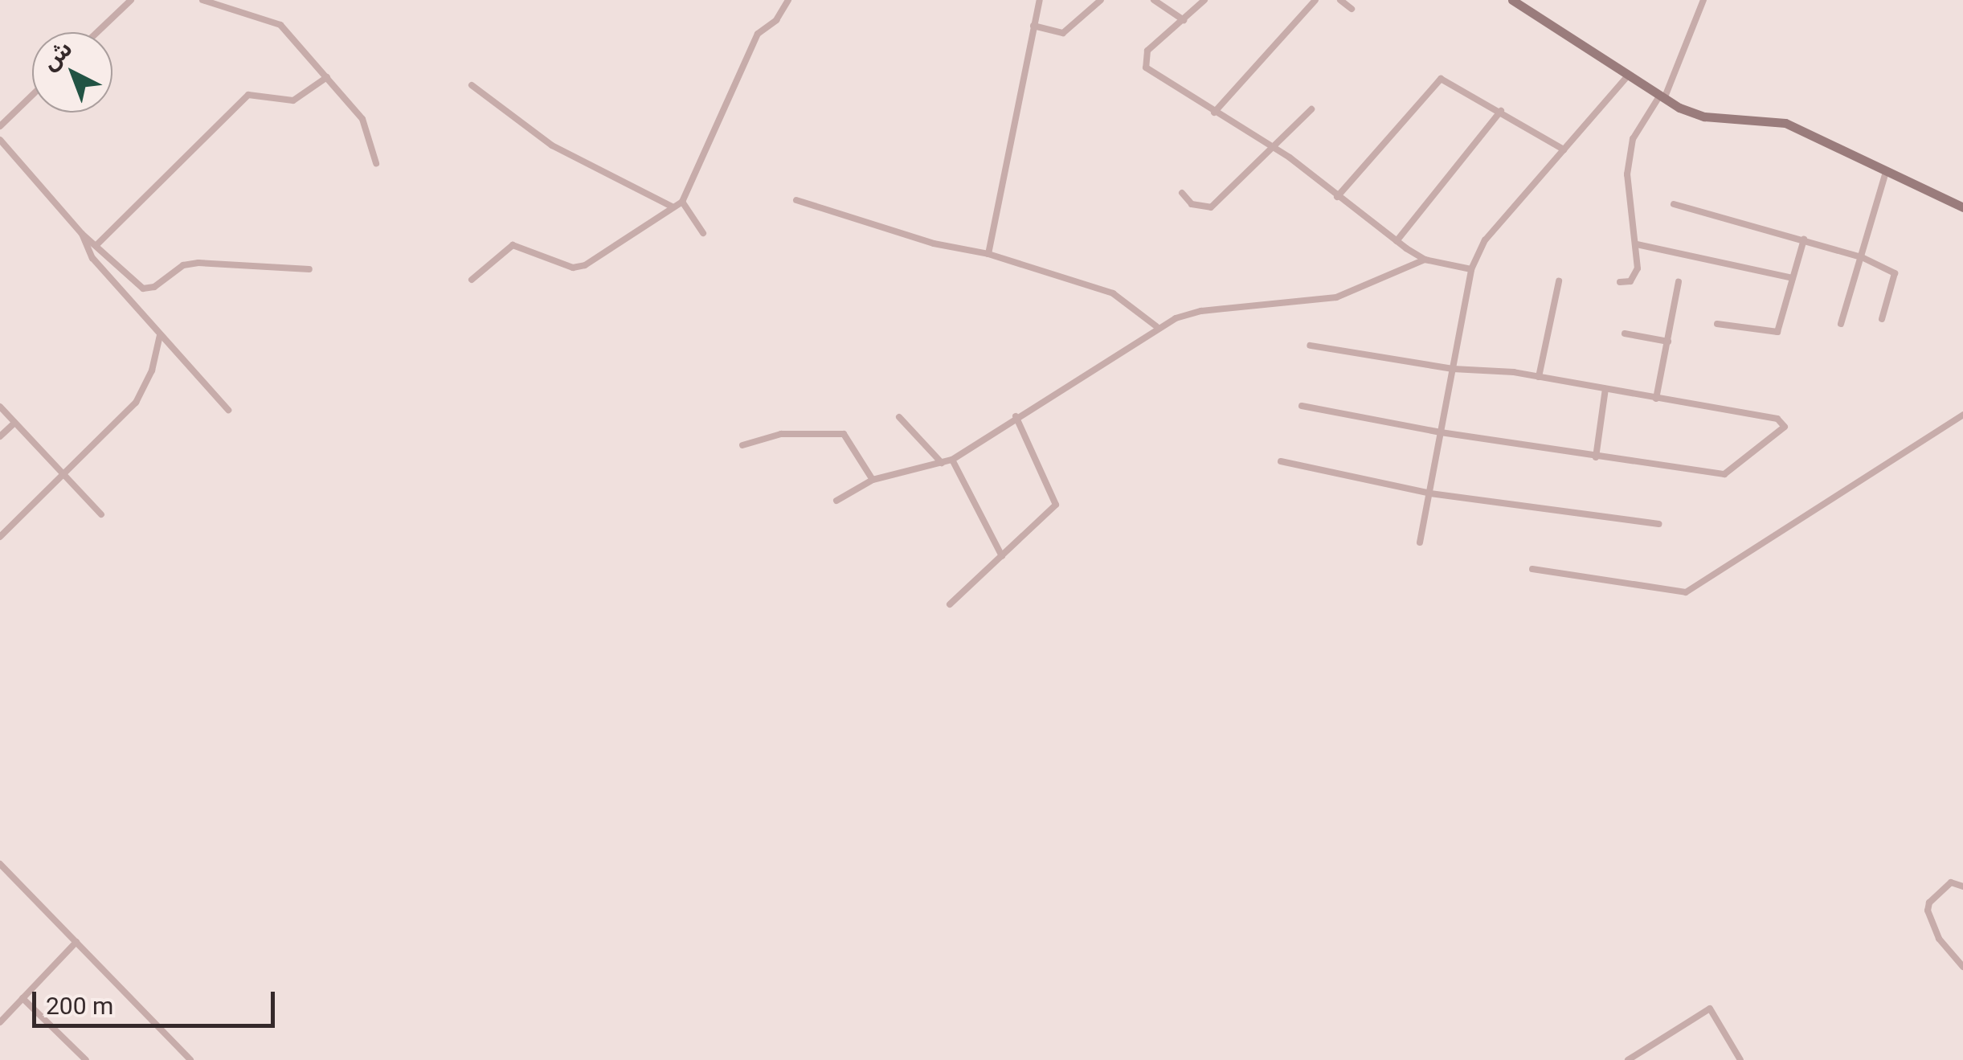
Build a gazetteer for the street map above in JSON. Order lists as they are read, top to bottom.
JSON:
{
  "scale_bar": "200 m",
  "north": "top left"
}
